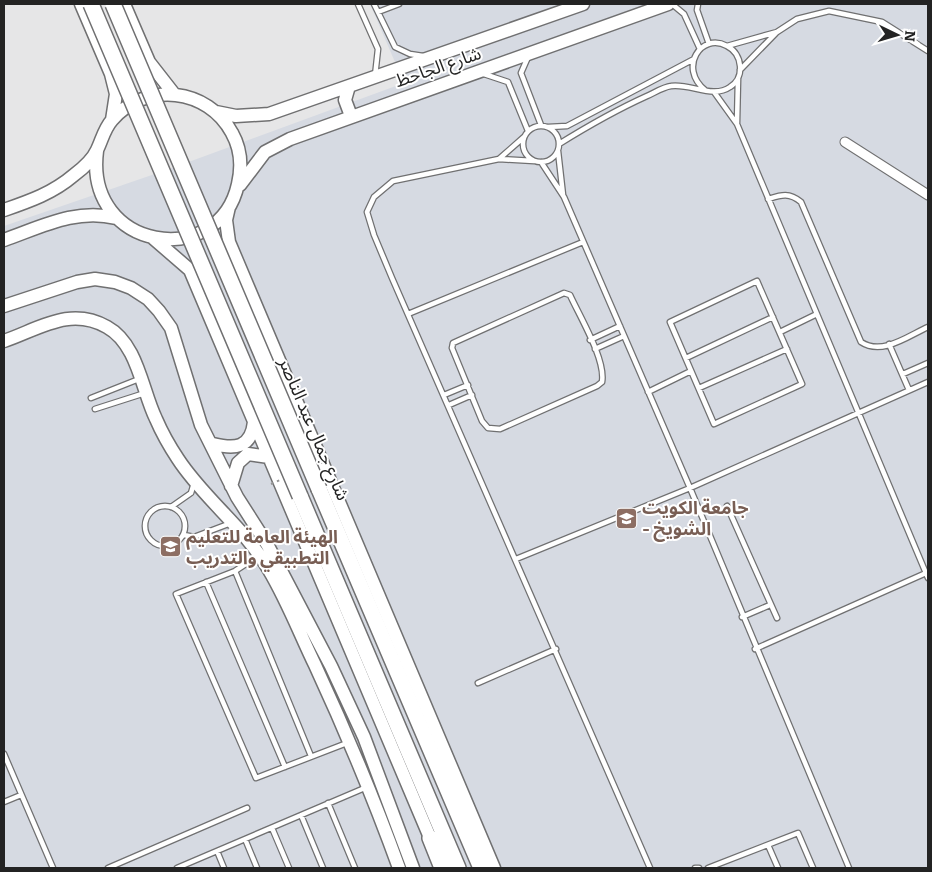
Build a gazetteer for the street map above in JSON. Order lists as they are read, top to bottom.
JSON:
{
  "streets": {
    "highway": ["شارع جمال عبد الناصر"],
    "street": ["شارع الجاحظ"]
  },
  "places": {
    "school or university": ["جامعة الكويت - الشويخ", "الهيئة العامة للتعليم التطبيقي والتدريب"]
  },
  "north": "right"
}
